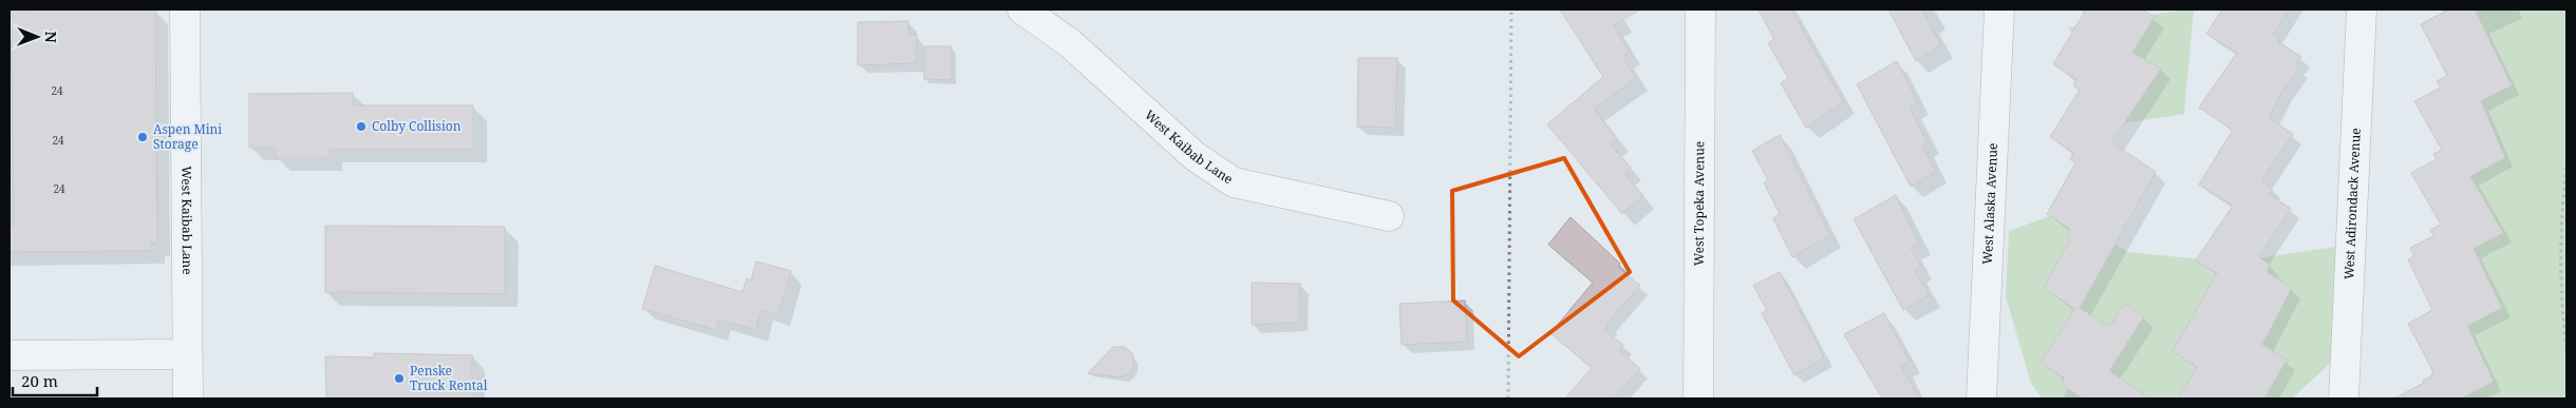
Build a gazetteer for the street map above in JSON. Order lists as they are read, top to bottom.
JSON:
{
  "streets": {
    "street": [
      "West Kaibab Lane",
      "West Topeka Avenue",
      "West Alaska Avenue",
      "West Adirondack Avenue"
    ]
  },
  "places": ["Colby Collision", "Aspen Mini Storage", "Penske Truck Rental"],
  "house_numbers": ["24", "24", "24"],
  "scale_bar": "20 m",
  "north": "right"
}
